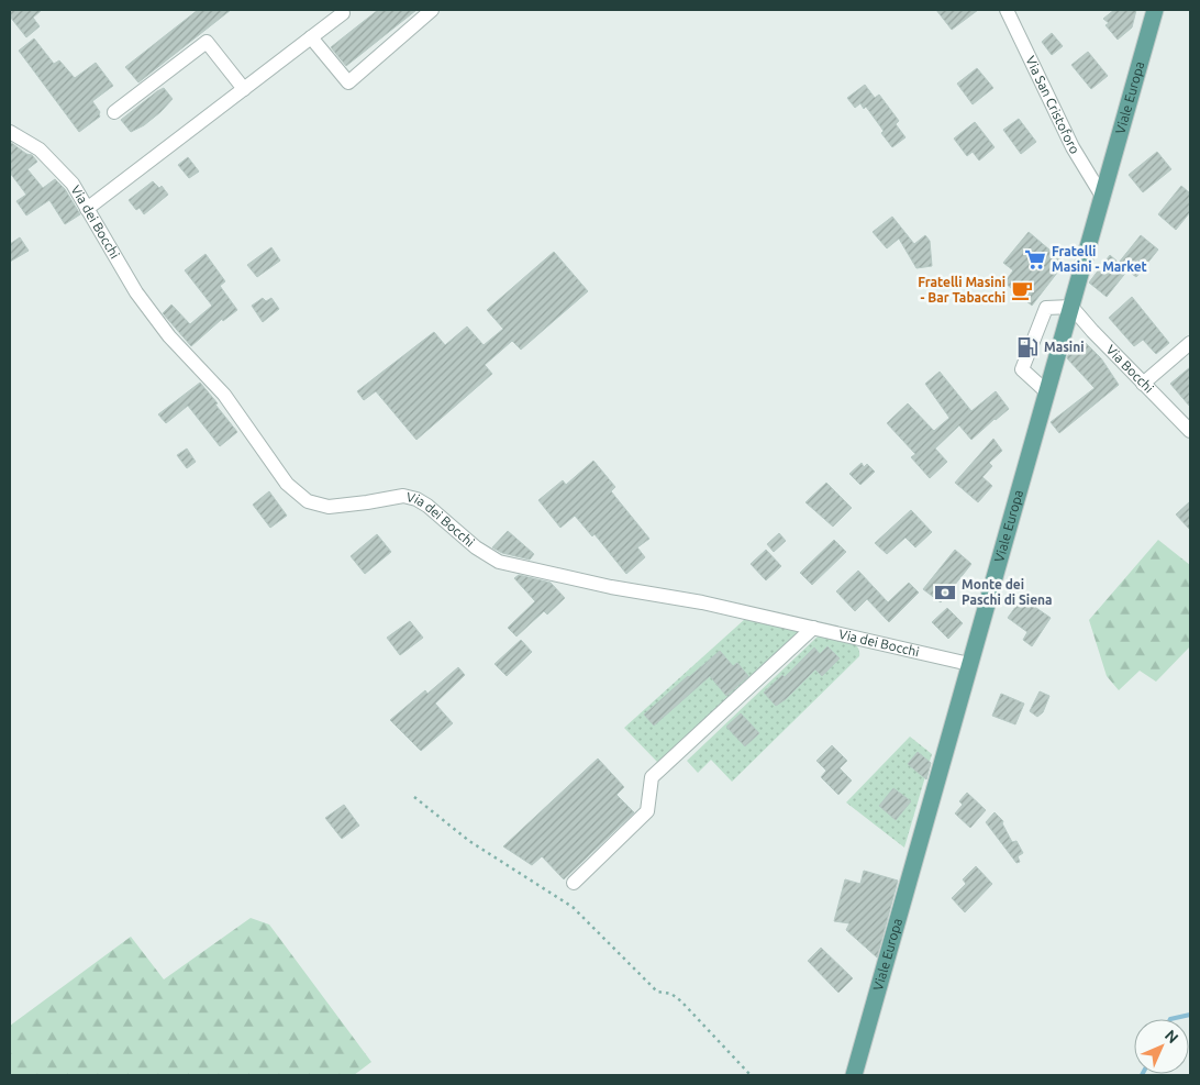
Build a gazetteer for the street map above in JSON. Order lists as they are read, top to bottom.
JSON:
{
  "streets": {
    "main road": ["Viale Europa"],
    "street": ["Via San Cristoforo", "Via dei Bocchi", "Via Bocchi"]
  },
  "crossings": [
    ["Viale Europa", "Via San Cristoforo"],
    ["Viale Europa", "Via dei Bocchi"],
    ["Viale Europa", "Via Bocchi"]
  ],
  "places": {
    "supermarket": ["Fratelli Masini - Market"],
    "cafe": ["Fratelli Masini - Bar Tabacchi"],
    "fuel station": ["Masini"],
    "bank": ["Monte dei Paschi di Siena"]
  },
  "north": "top right"
}
